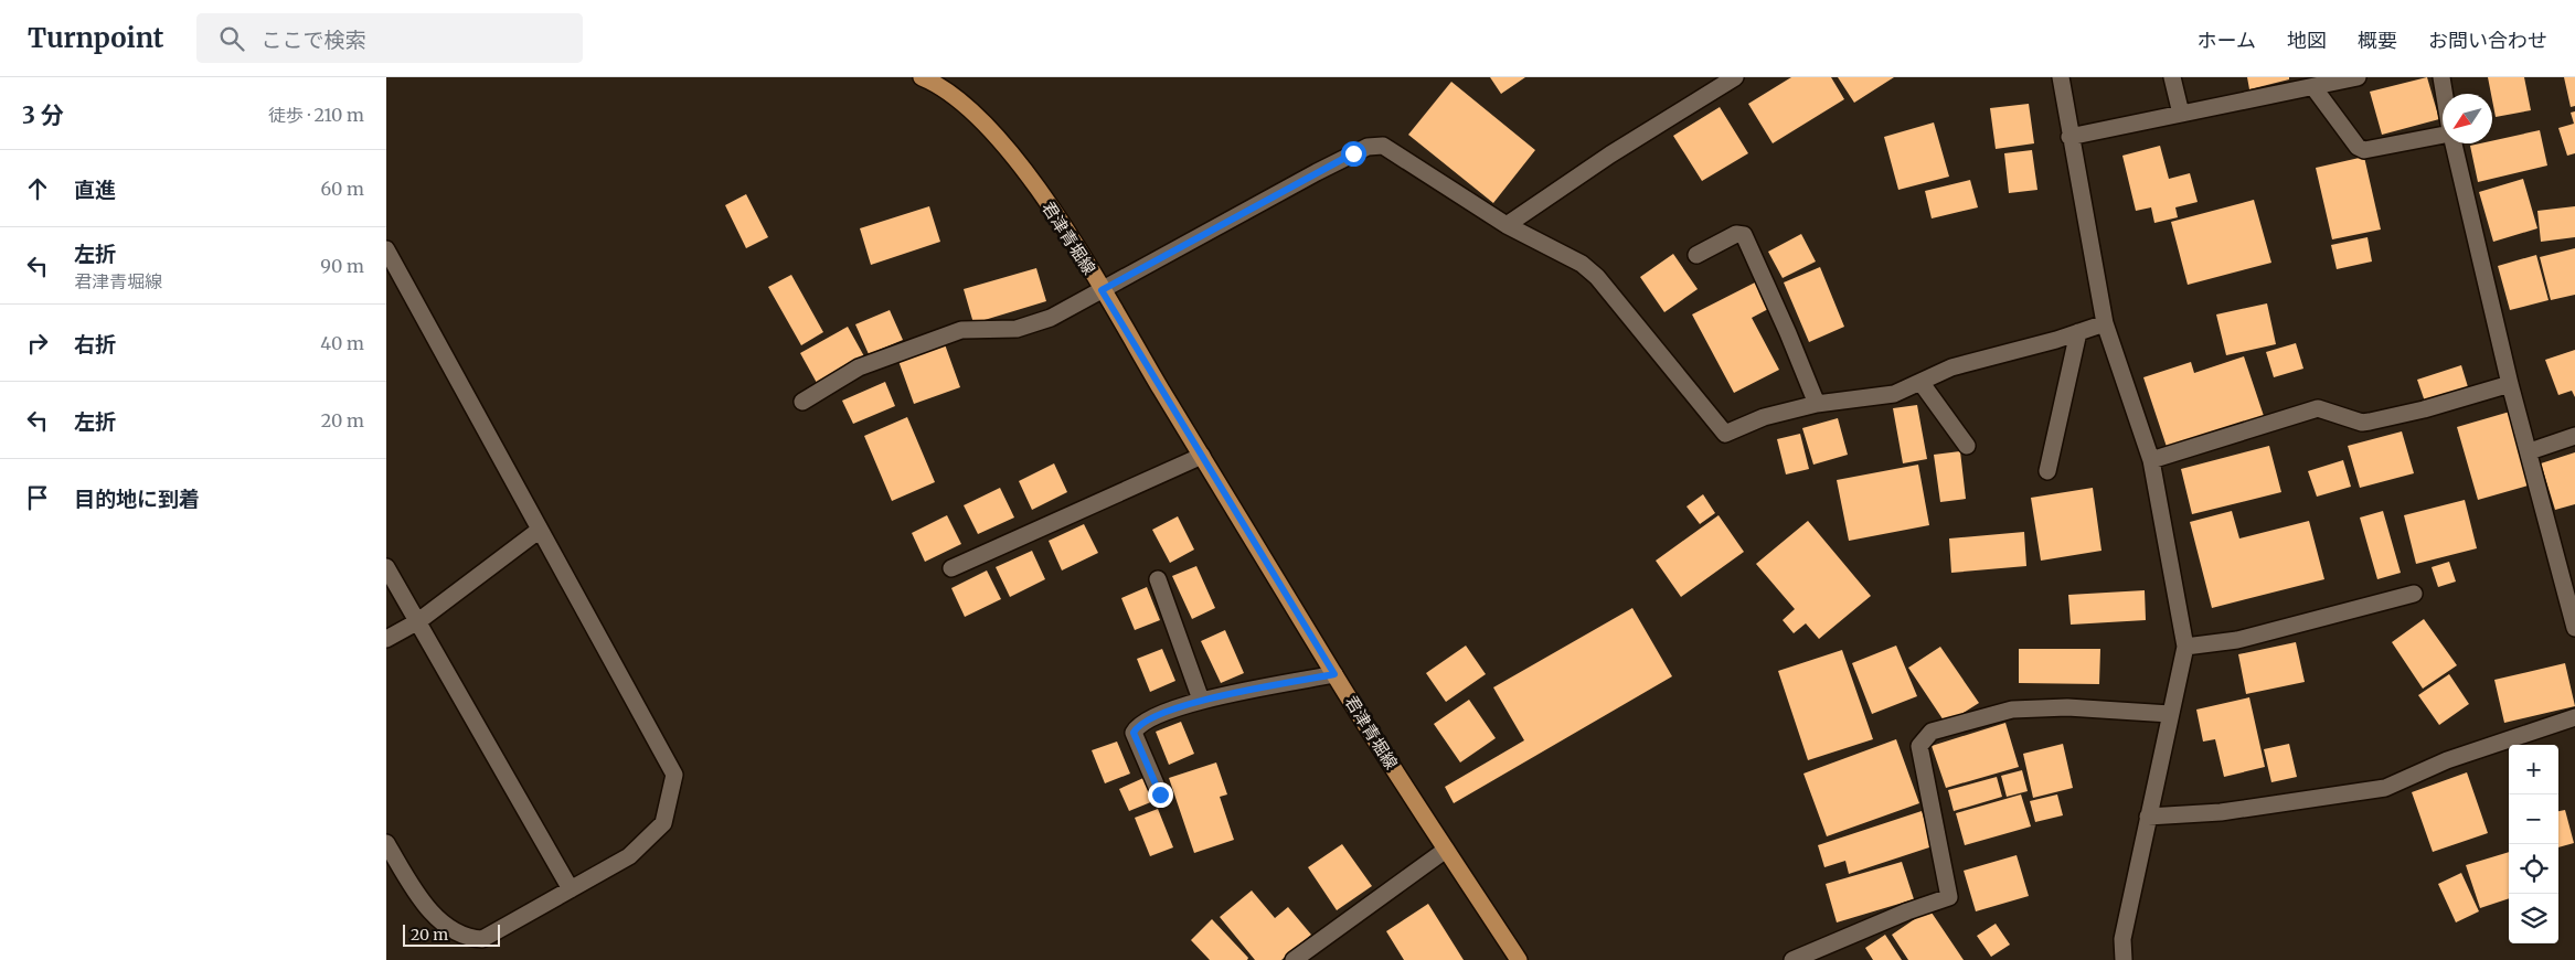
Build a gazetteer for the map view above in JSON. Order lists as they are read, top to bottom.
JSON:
{
  "streets": {
    "main road": ["君津青堀線"]
  },
  "scale_bar": "20 m",
  "north": "bottom left",
  "page": {
    "header": "Turnpoint",
    "search": "ここで検索",
    "nav": [
      "ホーム",
      "地図",
      "概要",
      "お問い合わせ"
    ],
    "heading": ["3 分", "徒歩 · 210 m"],
    "list": [
      ["直進", "60 m"],
      ["左折", "君津青堀線", "90 m"],
      ["右折", "40 m"],
      ["左折", "20 m"],
      "目的地に到着"
    ],
    "map_buttons": ["+", "−"],
    "scale": "20 m"
  }
}
